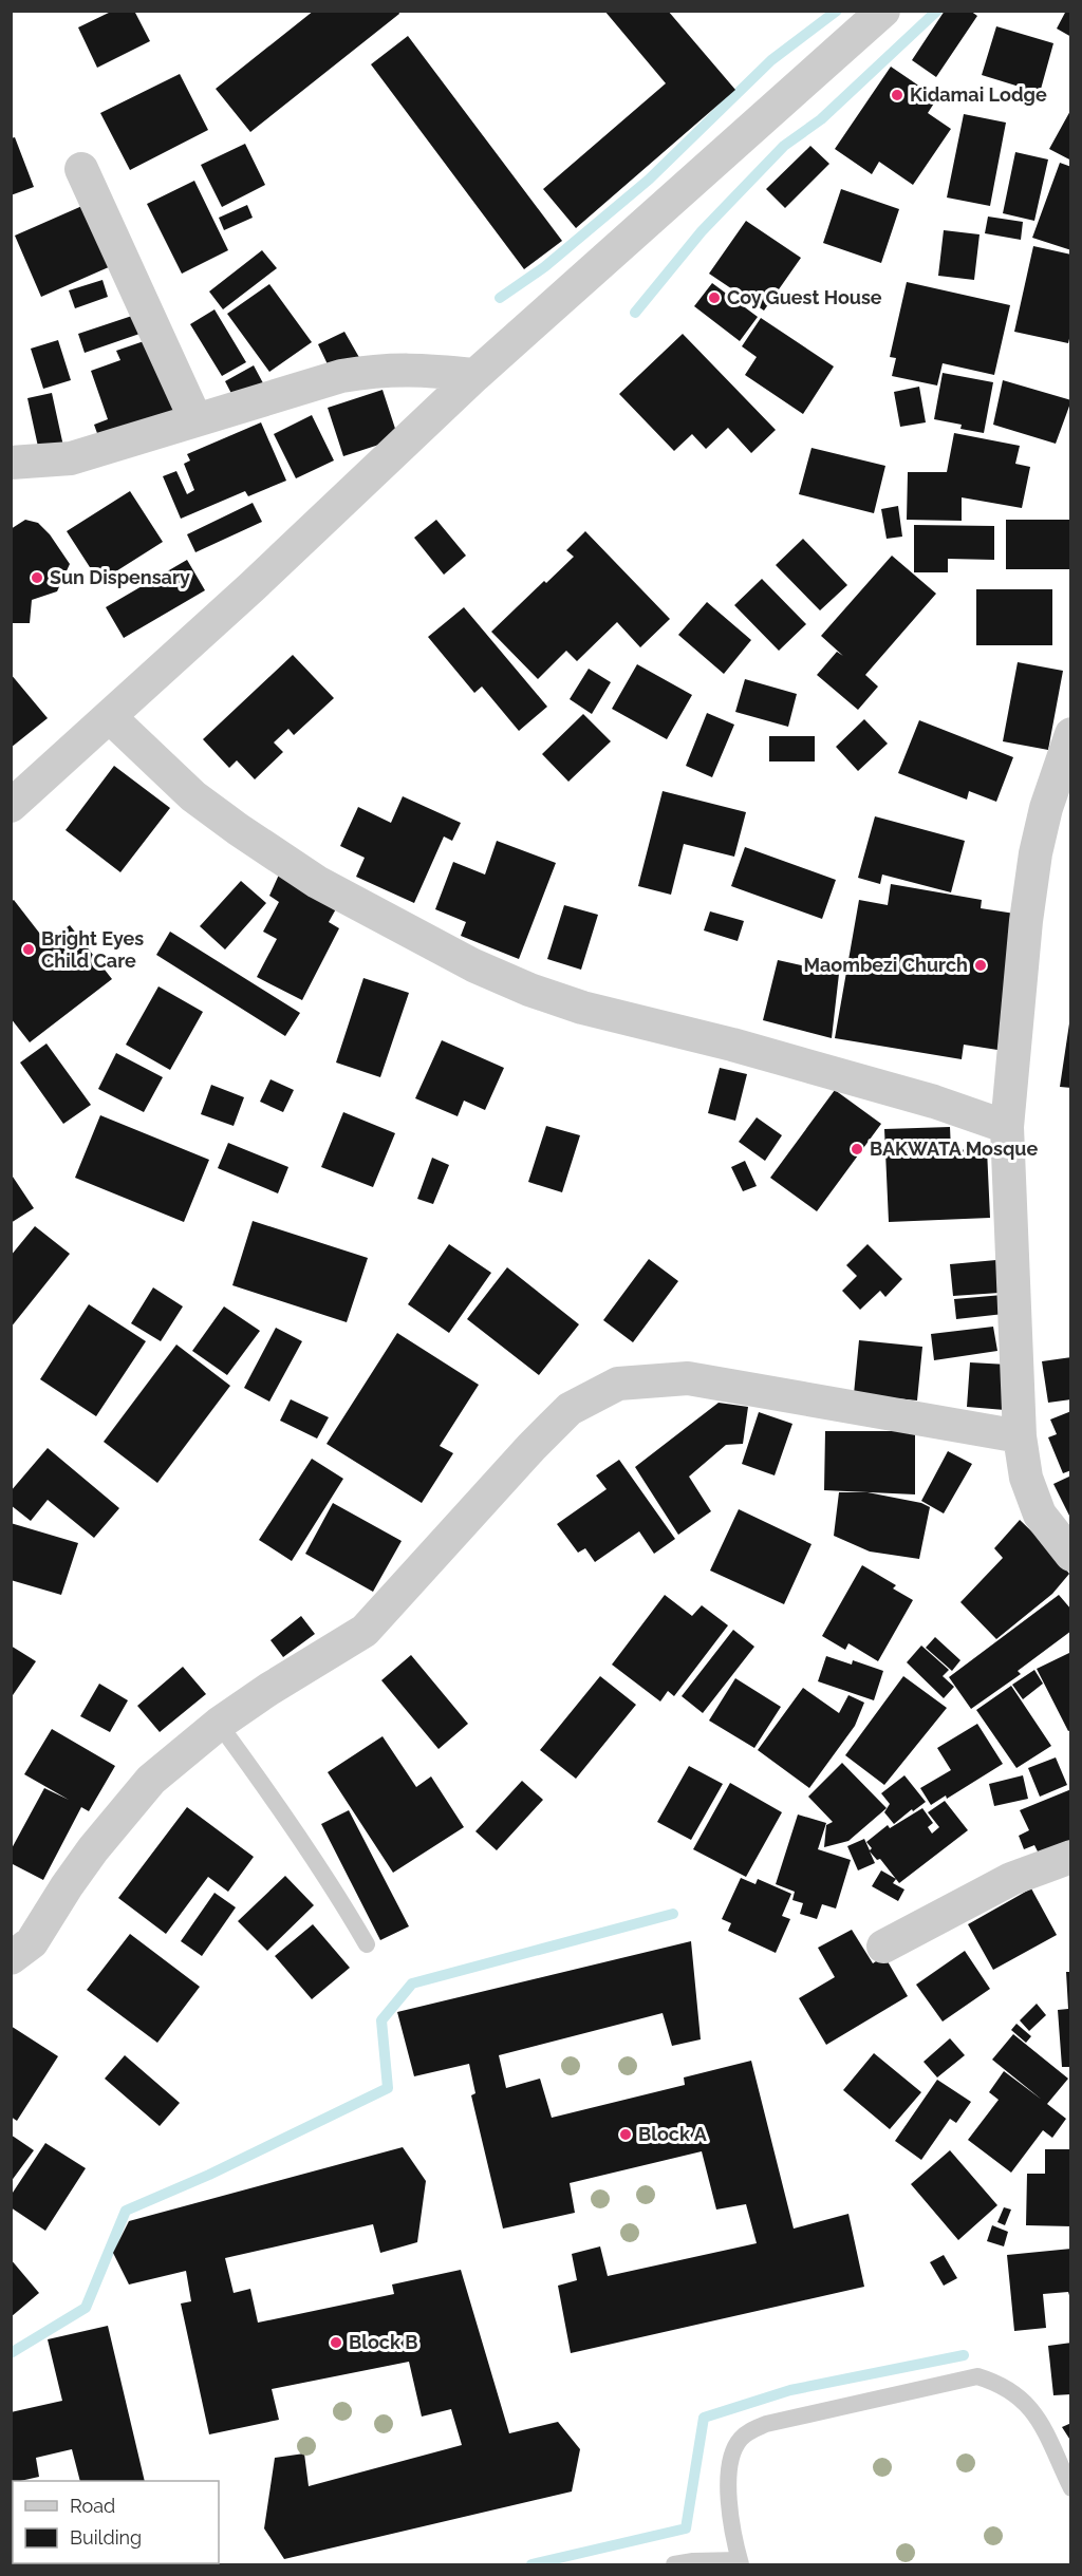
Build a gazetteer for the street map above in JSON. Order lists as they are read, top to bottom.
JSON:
{
  "places": [
    "Kidamai Lodge",
    "Coy Guest House",
    "Sun Dispensary",
    "Bright Eyes Child Care",
    "Maombezi Church",
    "BAKWATA Mosque",
    "Block A",
    "Block B"
  ],
  "legend": ["Road", "Building"]
}
